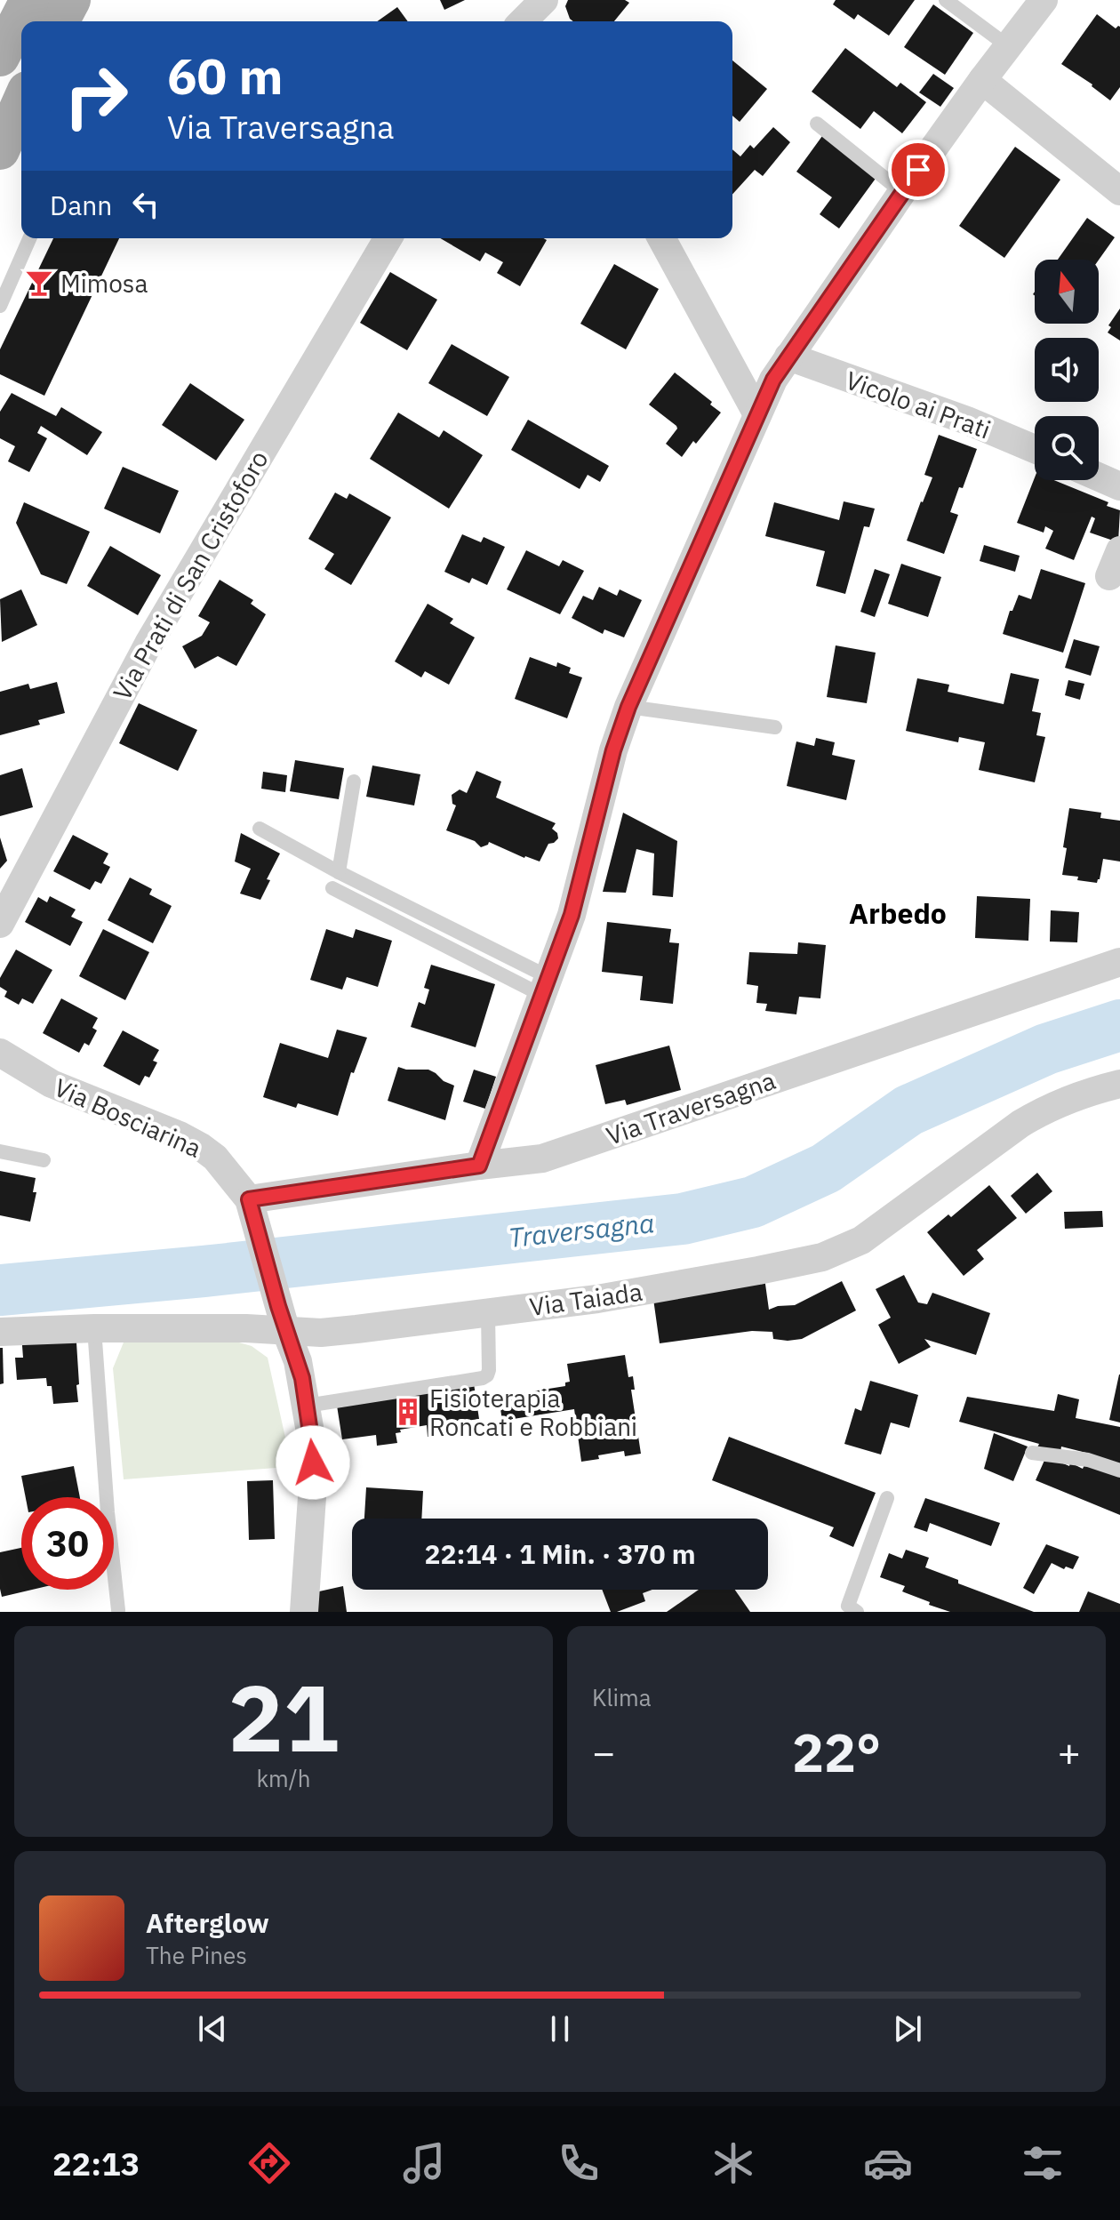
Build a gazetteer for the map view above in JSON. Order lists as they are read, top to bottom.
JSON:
{
  "streets": {
    "street": [
      "Vicolo ai Prati",
      "Via Prati di San Cristoforo",
      "Via Traversagna",
      "Via Bosciarina",
      "Via Taiada"
    ]
  },
  "crossings": [
    ["Via Traversagna", "Via Bosciarina"],
    ["Via Bosciarina", "Via Taiada"]
  ],
  "districts": ["Arbedo"],
  "water": ["Traversagna"],
  "places": {
    "bar": ["Mimosa"],
    "building": ["Fisioterapia Roncati e Robbiani"]
  },
  "north": "top",
  "page": {
    "turn": ["60 m", "Via Traversagna"],
    "then": "Dann",
    "limit": "30",
    "trip": "22:14 · 1 Min. · 370 m",
    "tile": [
      ["21", "km/h"],
      "Klima"
    ],
    "heat": ["−", "22°", "+"],
    "song": ["Afterglow", "The Pines"],
    "tabs": "22:13"
  }
}
